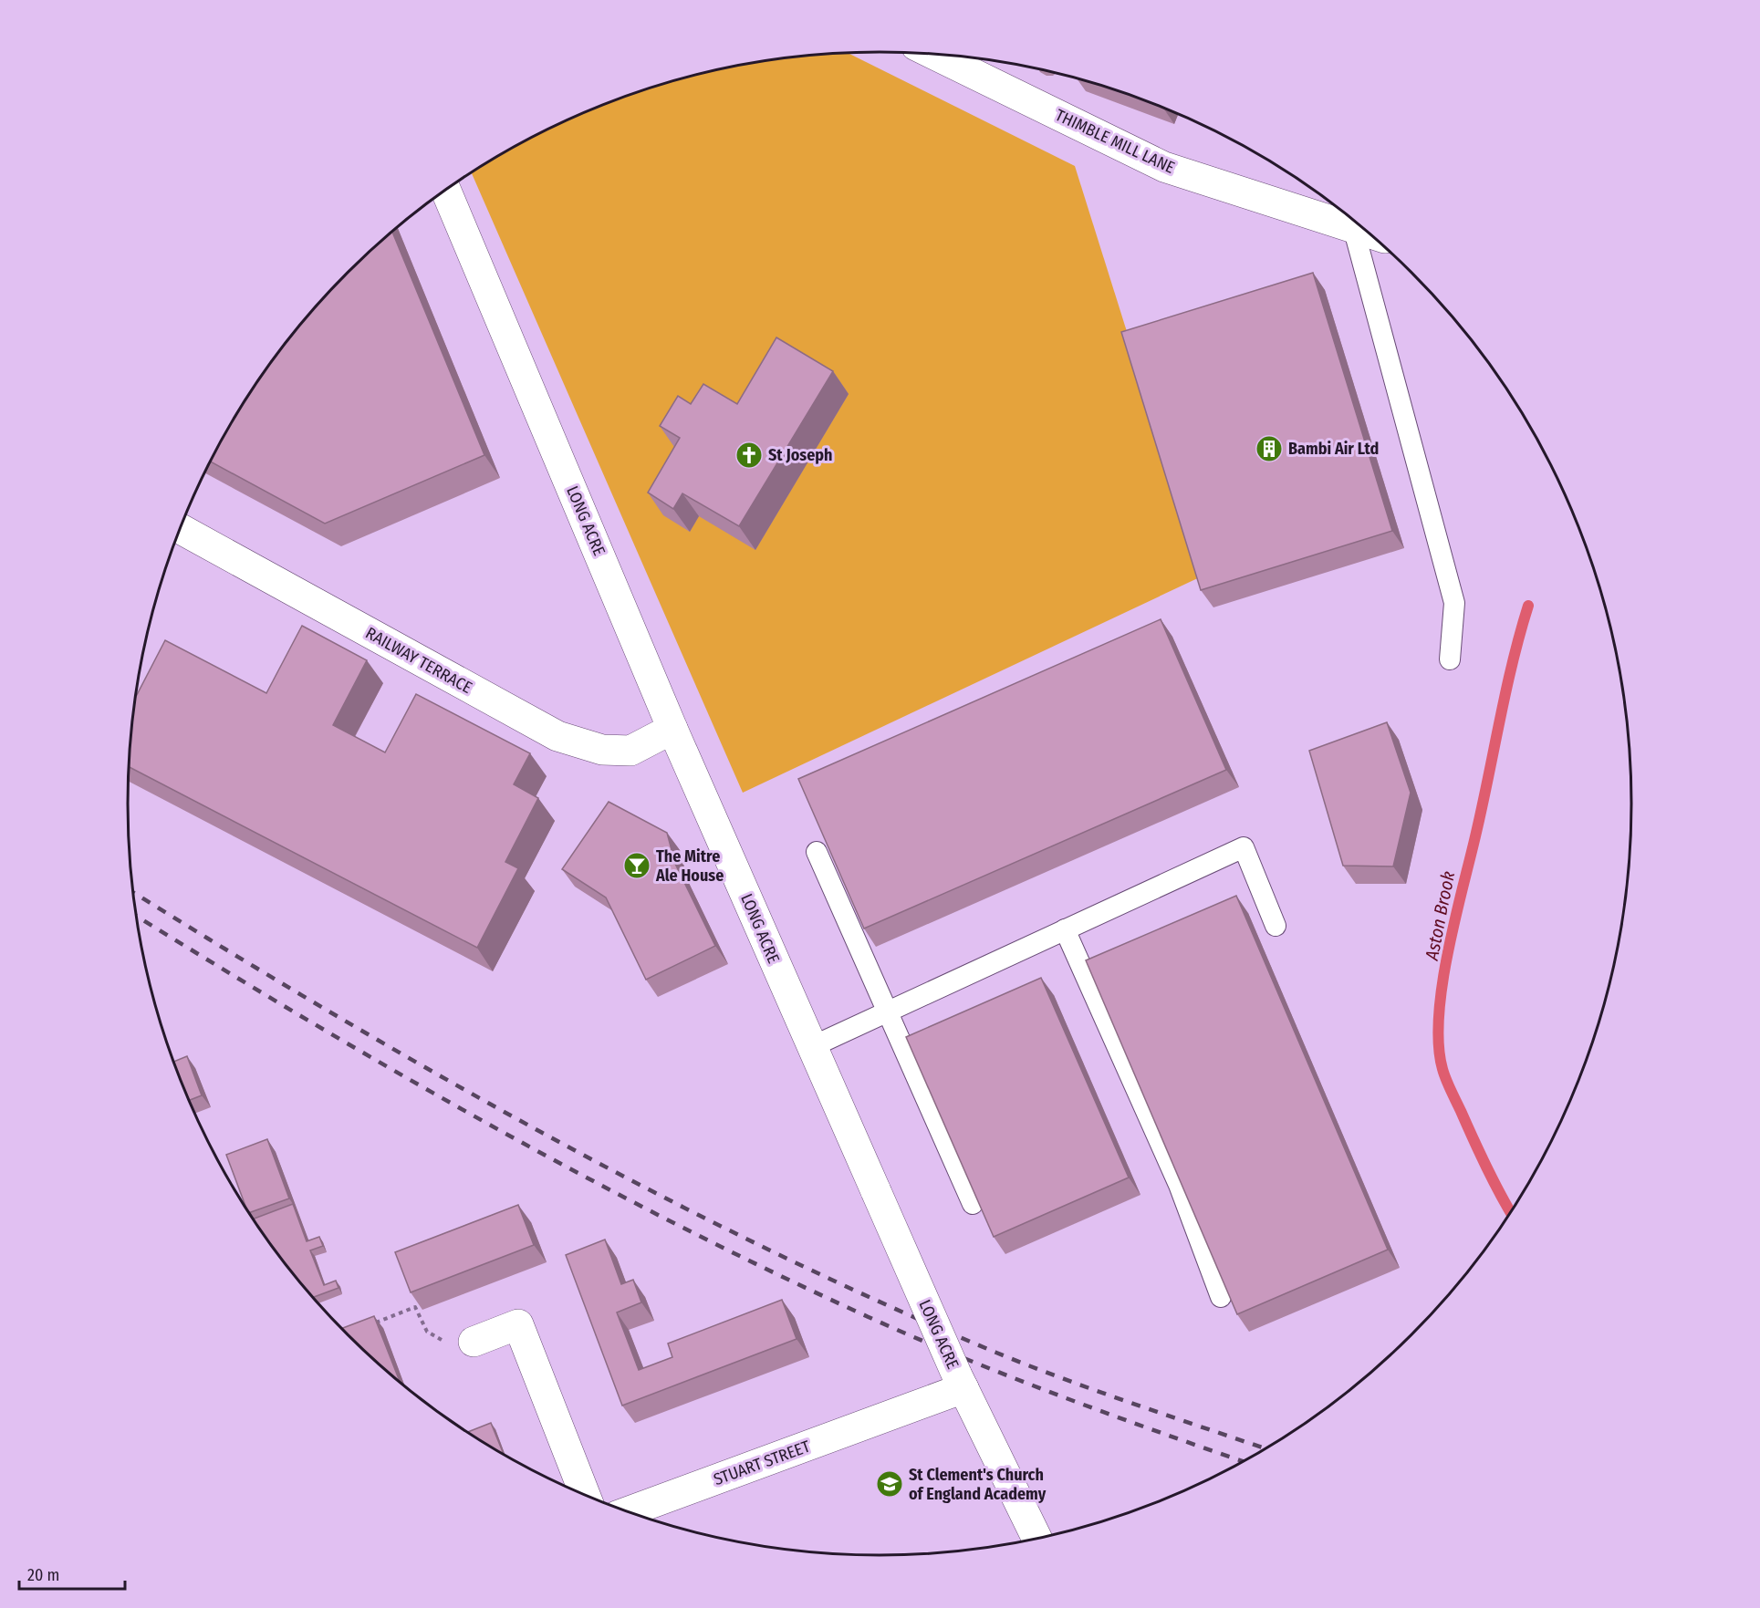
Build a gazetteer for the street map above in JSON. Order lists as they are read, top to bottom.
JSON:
{
  "streets": {
    "street": [
      "THIMBLE MILL LANE",
      "LONG ACRE",
      "RAILWAY TERRACE",
      "STUART STREET"
    ]
  },
  "crossings": [
    ["LONG ACRE", "RAILWAY TERRACE"],
    ["LONG ACRE", "STUART STREET"]
  ],
  "water": ["Aston Brook"],
  "places": {
    "building": ["Bambi Air Ltd"],
    "church": ["St Joseph"],
    "bar": ["The Mitre Ale House"],
    "school or university": ["St Clement's Church of England Academy"]
  },
  "scale_bar": "20 m"
}
